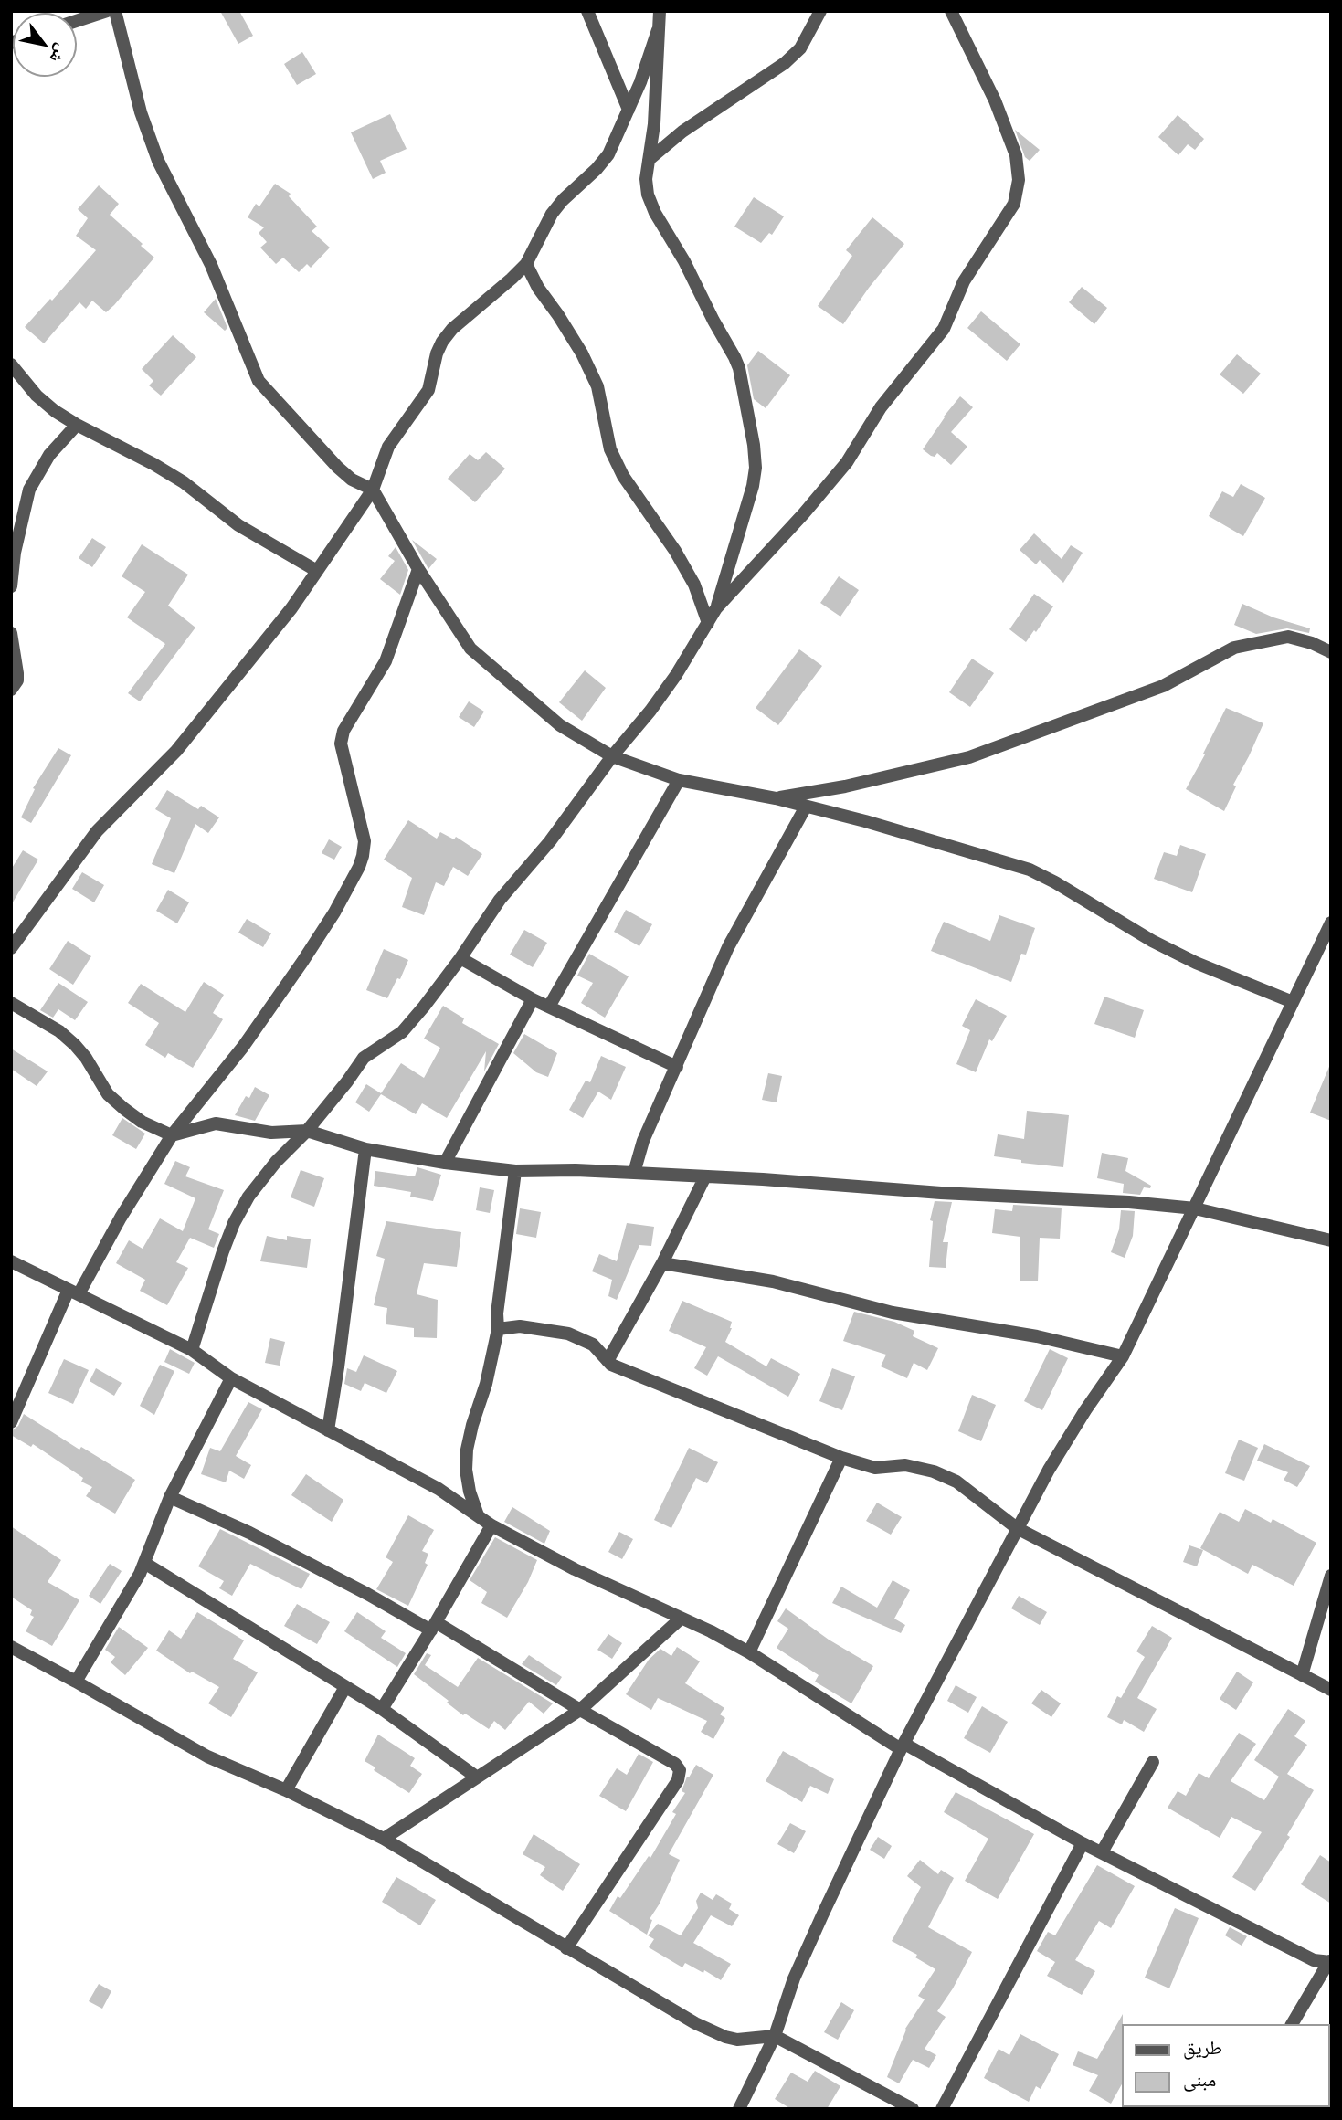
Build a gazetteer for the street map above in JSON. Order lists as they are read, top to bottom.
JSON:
{
  "legend": ["طريق", "مبنى"],
  "north": "bottom right"
}
